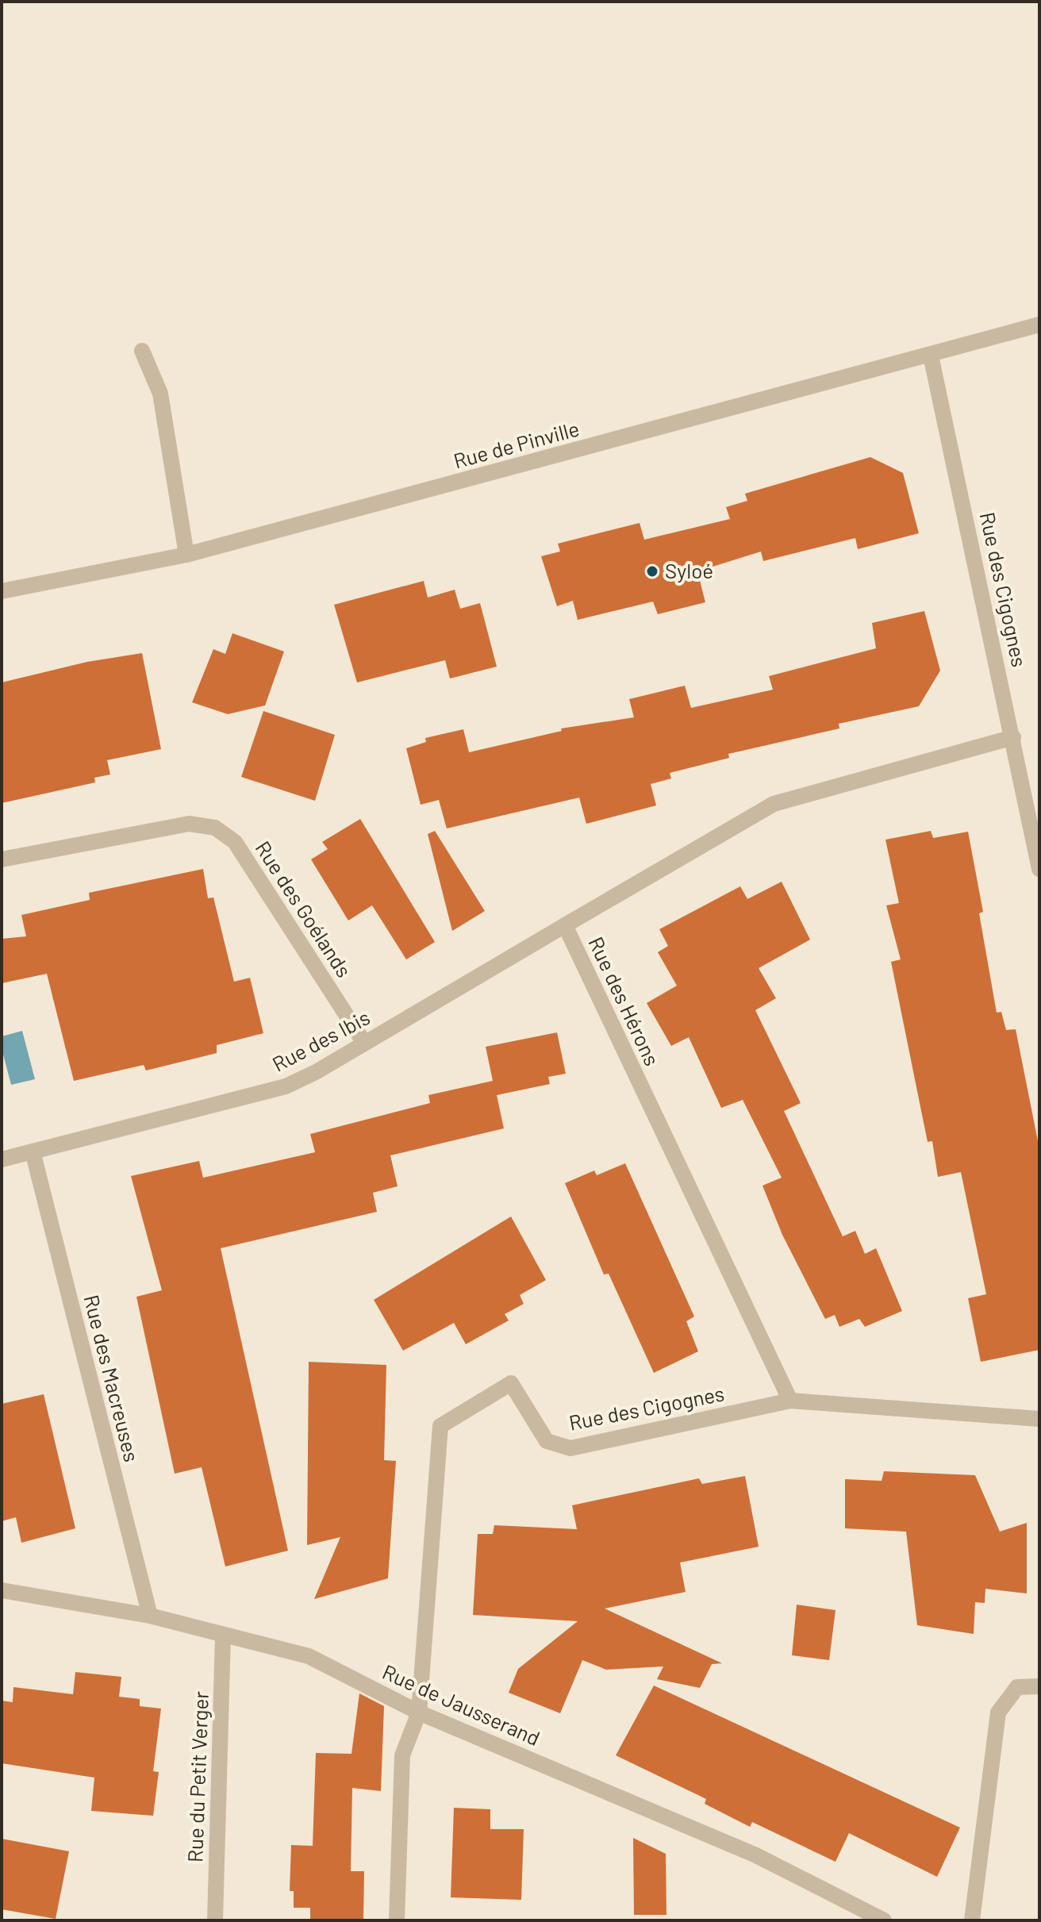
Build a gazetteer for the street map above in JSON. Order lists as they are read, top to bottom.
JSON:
{
  "streets": {
    "street": [
      "Rue de Pinville",
      "Rue des Cigognes",
      "Rue des Goélands",
      "Rue des Hérons",
      "Rue des Ibis",
      "Rue des Macreuses",
      "Rue de Jausserand",
      "Rue du Petit Verger"
    ]
  },
  "crossings": [
    ["Rue de Pinville", "Rue des Cigognes"],
    ["Rue des Cigognes", "Rue des Hérons"],
    ["Rue des Cigognes", "Rue de Jausserand"],
    ["Rue des Goélands", "Rue des Ibis"],
    ["Rue des Hérons", "Rue des Ibis"],
    ["Rue des Ibis", "Rue des Macreuses"],
    ["Rue des Macreuses", "Rue de Jausserand"],
    ["Rue de Jausserand", "Rue du Petit Verger"]
  ],
  "places": ["Syloé"]
}
